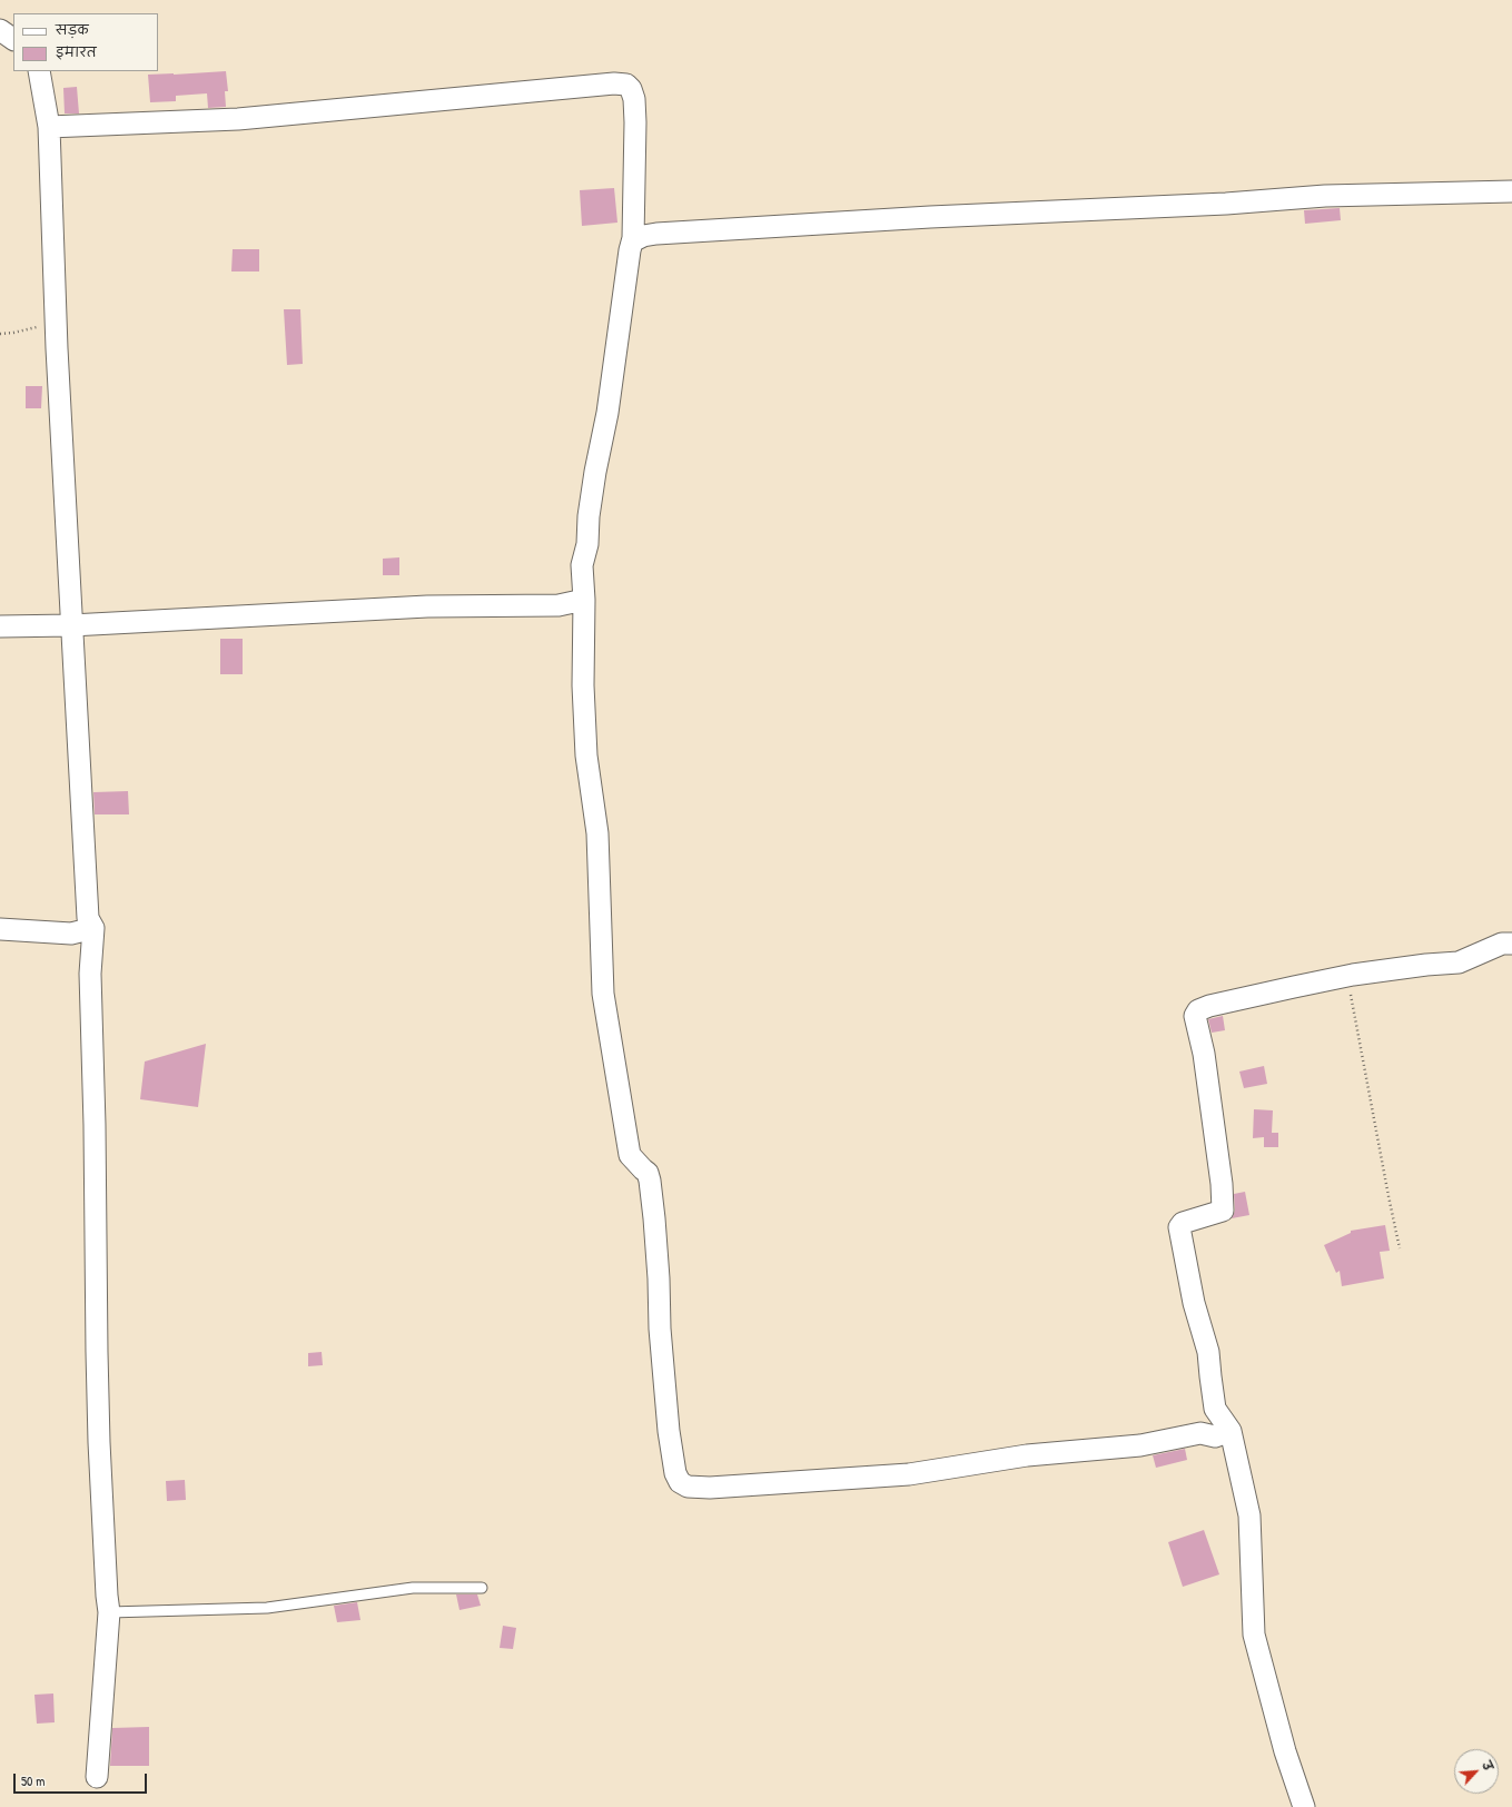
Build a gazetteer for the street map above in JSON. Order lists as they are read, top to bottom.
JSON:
{
  "legend": ["सड़क", "इमारत"],
  "scale_bar": "50 m",
  "north": "top right"
}
